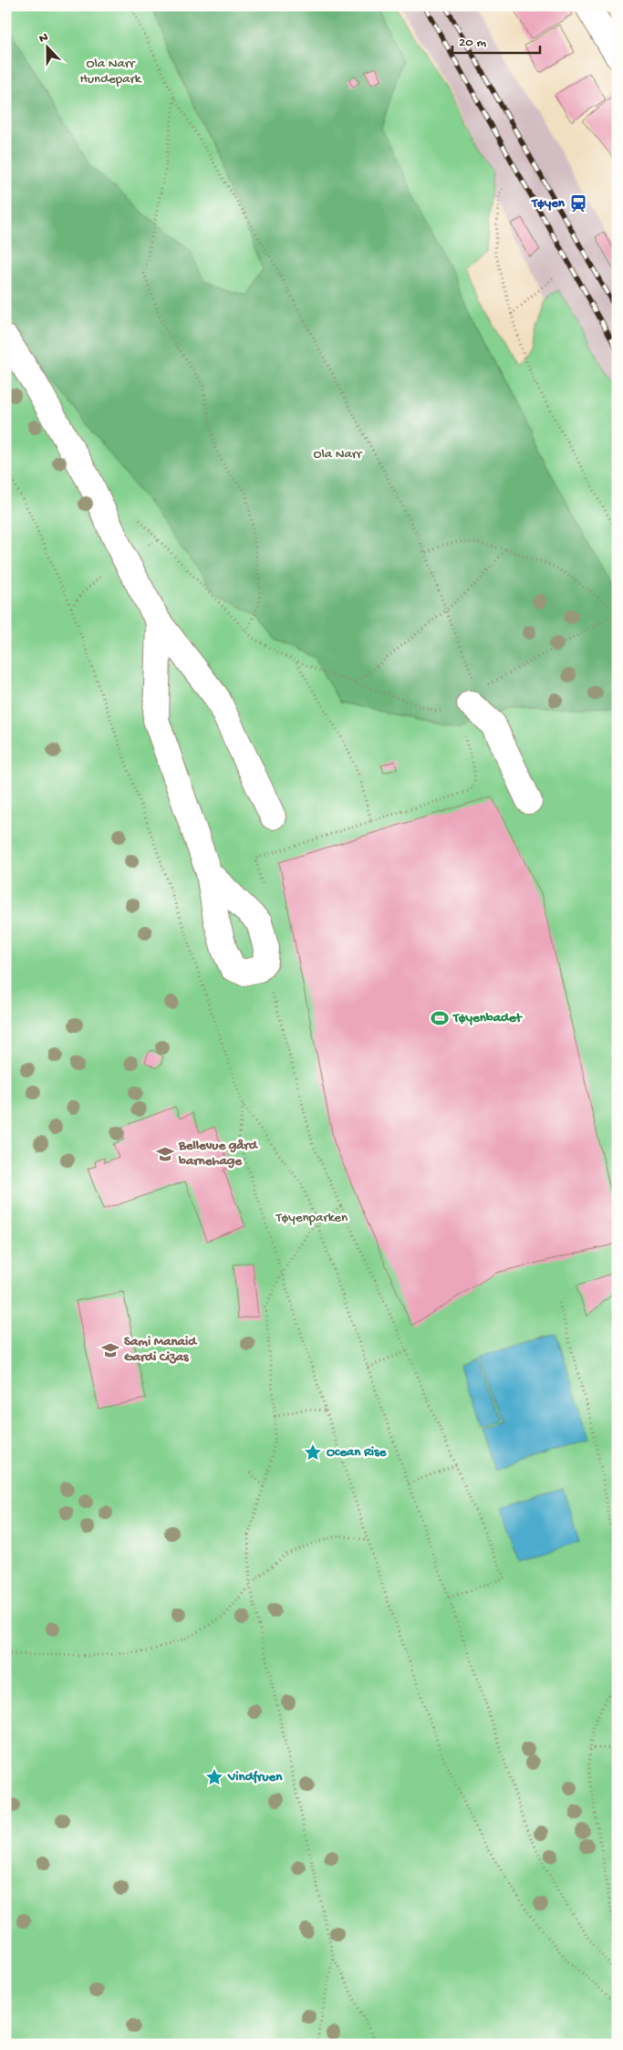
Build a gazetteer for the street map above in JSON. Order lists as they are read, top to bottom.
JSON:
{
  "parks": ["Ola Narr Hundepark", "Ola Narr", "Tøyenparken"],
  "places": {
    "station": ["Tøyen"],
    "sports": ["Tøyenbadet"],
    "school or university": ["Bellevue gård barnehage", "Sami Manaid Gardi Cizas"],
    "place": ["Ocean Rise", "Vindfruen"]
  },
  "scale_bar": "20 m",
  "north": "top"
}
